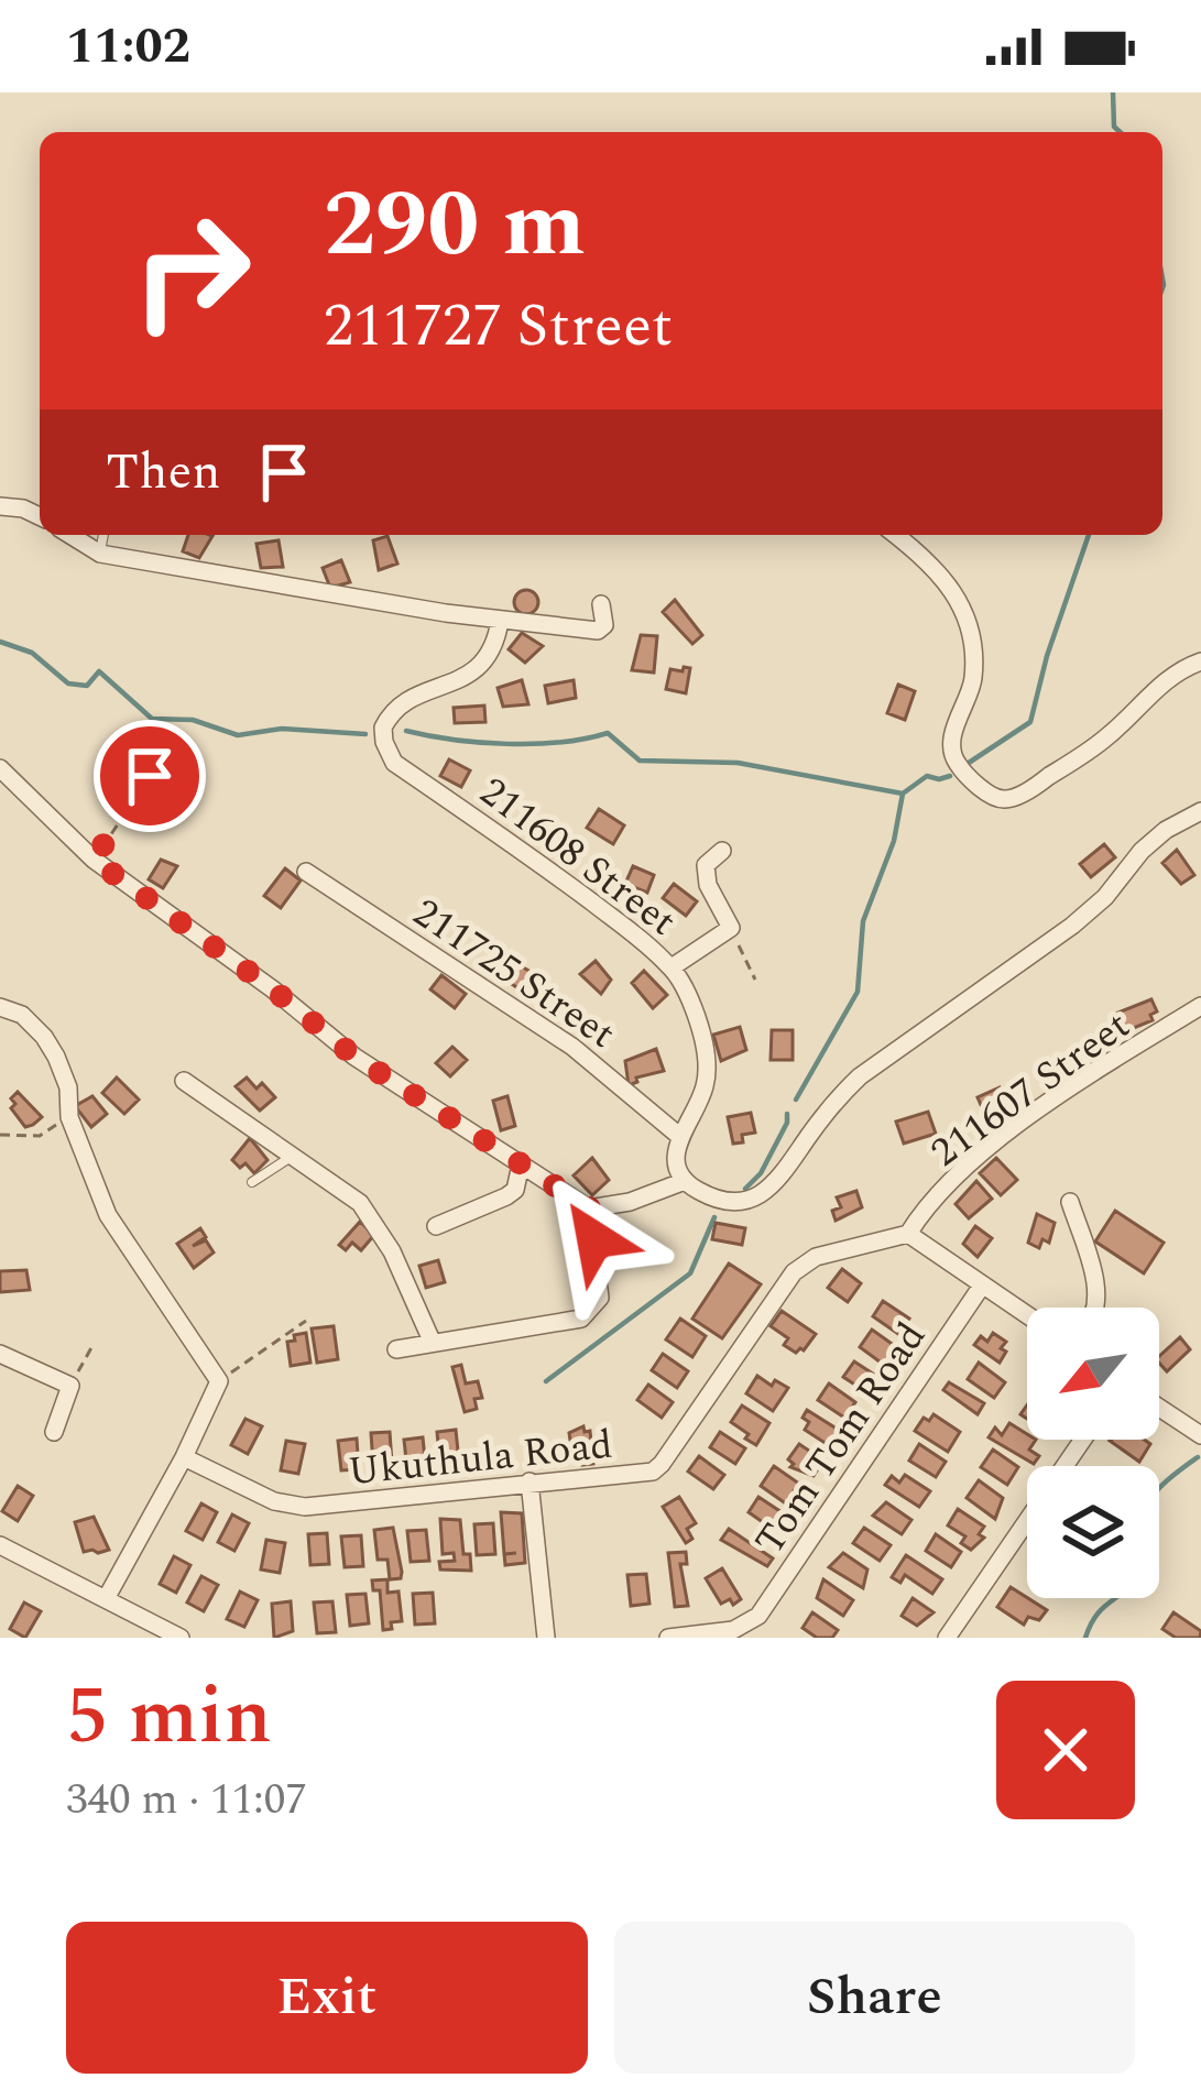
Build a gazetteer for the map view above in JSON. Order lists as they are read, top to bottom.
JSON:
{
  "streets": {
    "street": [
      "211608 Street",
      "211725 Street",
      "211607 Street",
      "Tom Tom Road",
      "Ukuthula Road"
    ]
  },
  "crossings": [
    ["211608 Street", "211725 Street"],
    ["211607 Street", "Ukuthula Road"]
  ],
  "north": "bottom left",
  "page": {
    "status": "11:02",
    "turn": ["290 m", "211727 Street"],
    "then": "Then",
    "heading": ["5 min", "340 m · 11:07"],
    "buttons": ["Exit", "Share"]
  }
}
